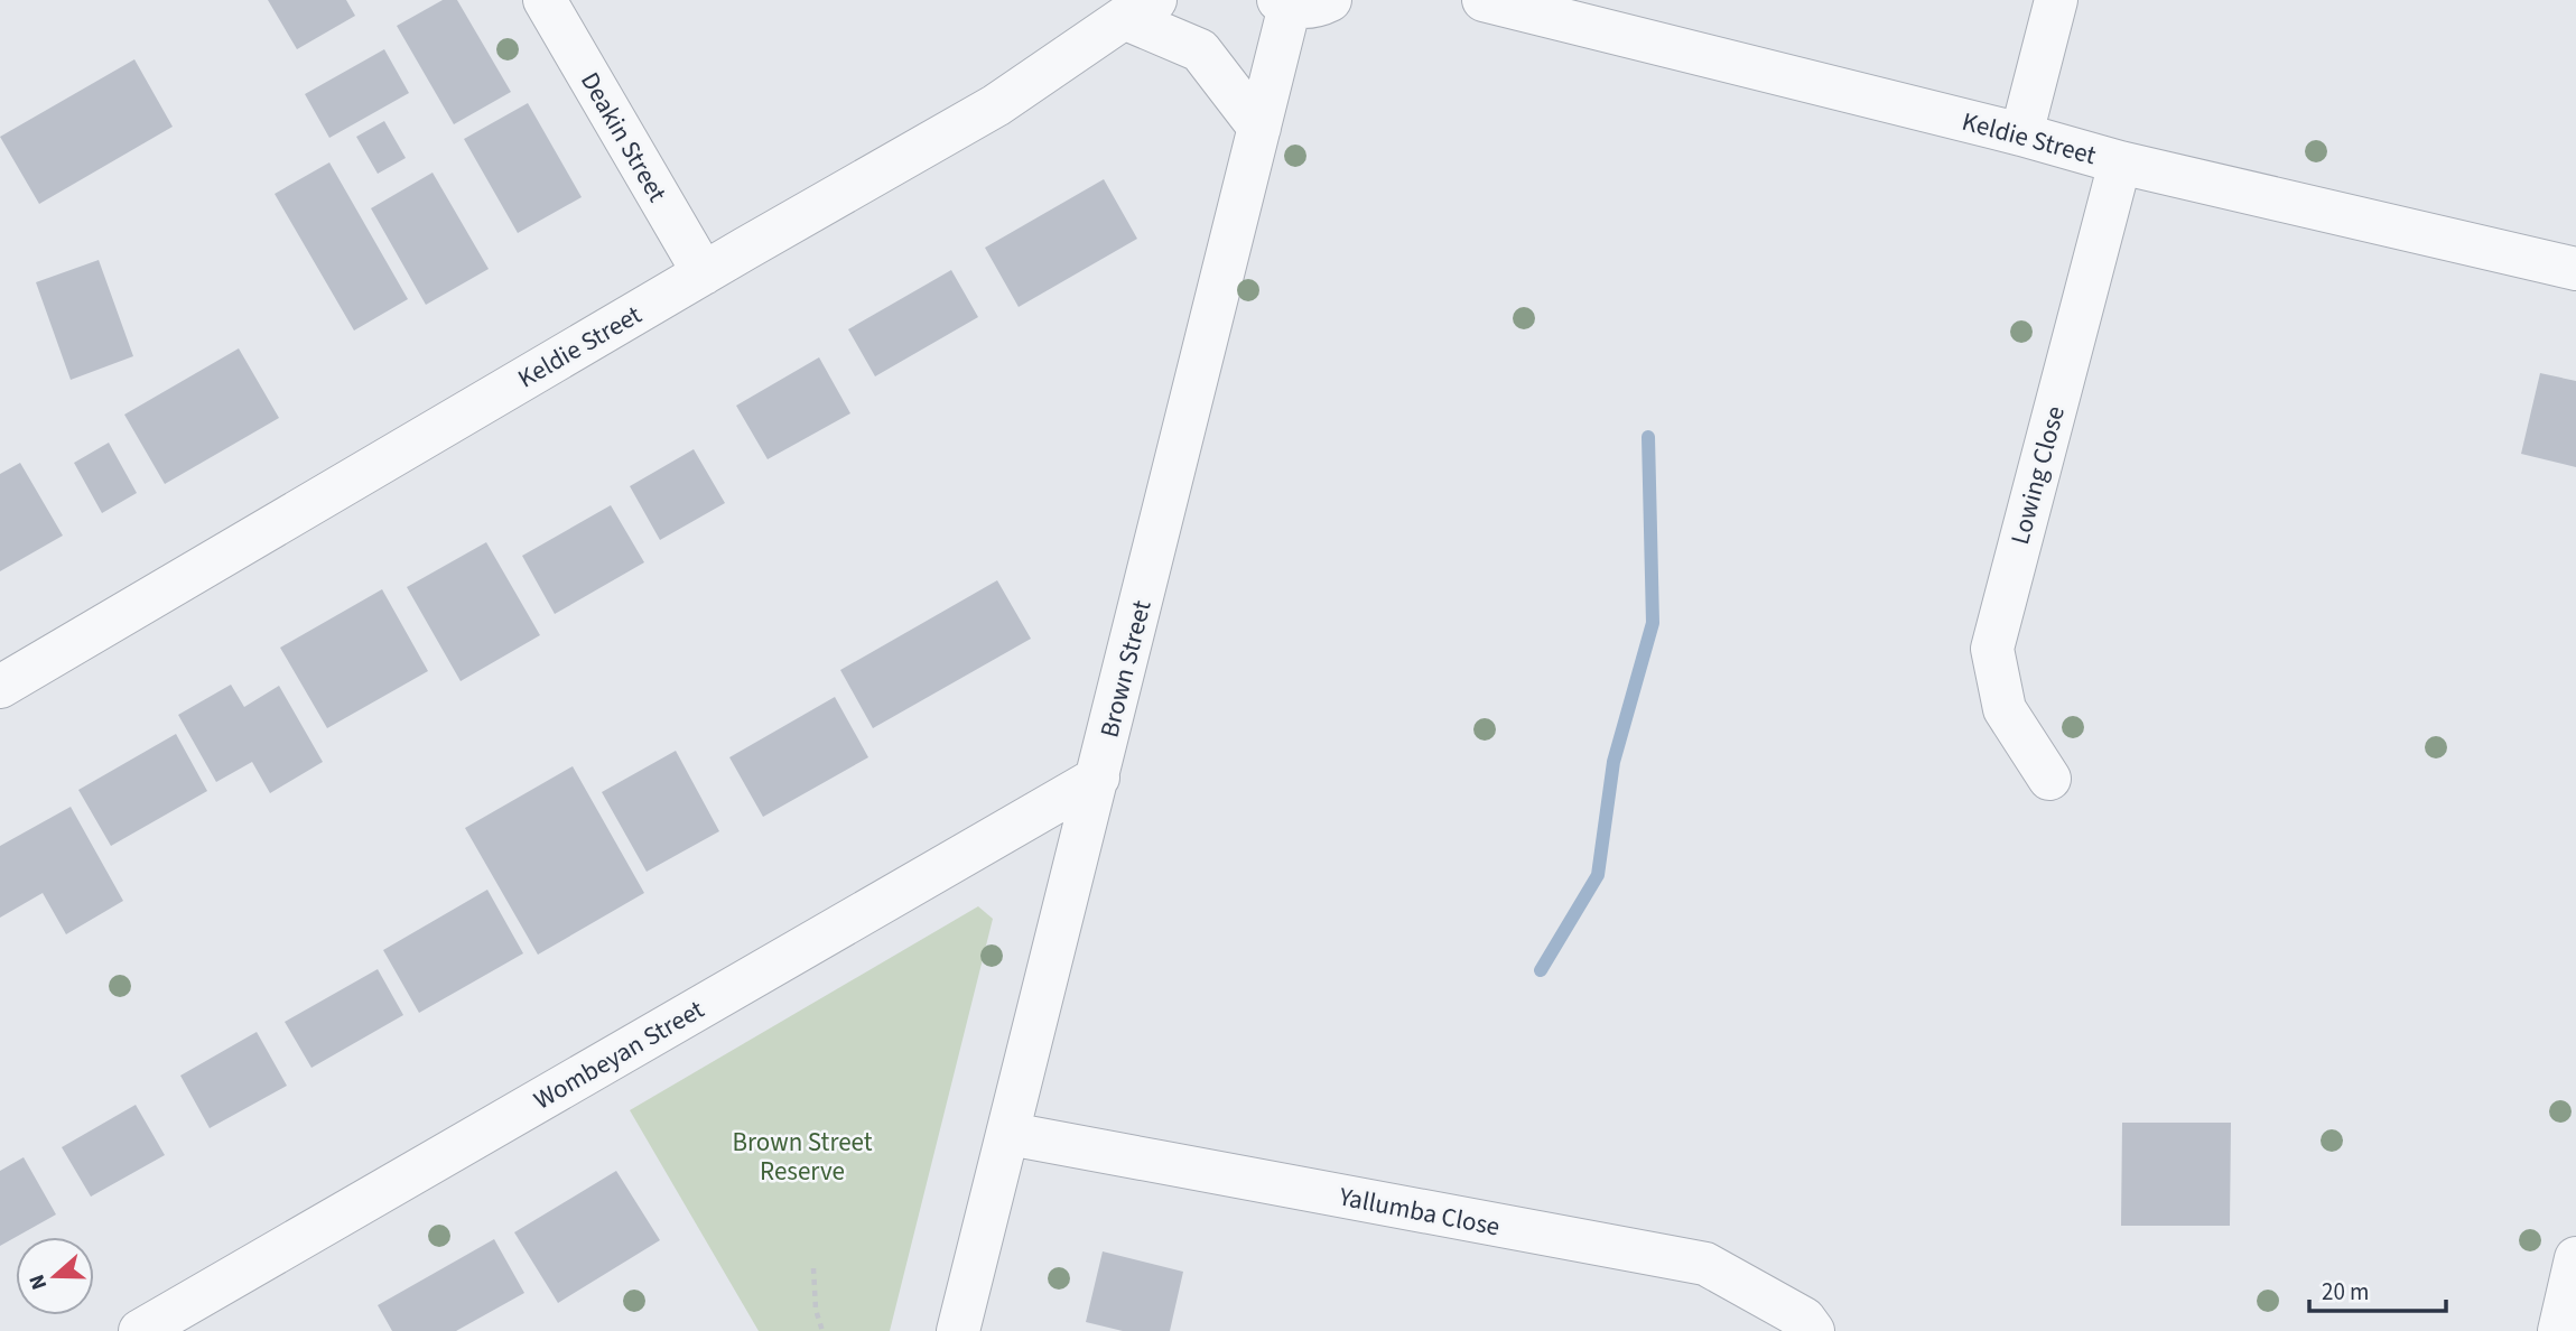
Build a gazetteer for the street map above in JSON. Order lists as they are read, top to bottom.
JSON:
{
  "streets": {
    "street": [
      "Deakin Street",
      "Keldie Street",
      "Lowing Close",
      "Brown Street",
      "Wombeyan Street",
      "Yallumba Close"
    ]
  },
  "crossings": [
    ["Deakin Street", "Keldie Street"],
    ["Keldie Street", "Lowing Close"],
    ["Brown Street", "Wombeyan Street"],
    ["Brown Street", "Yallumba Close"]
  ],
  "parks": ["Brown Street Reserve"],
  "scale_bar": "20 m",
  "north": "left"
}
